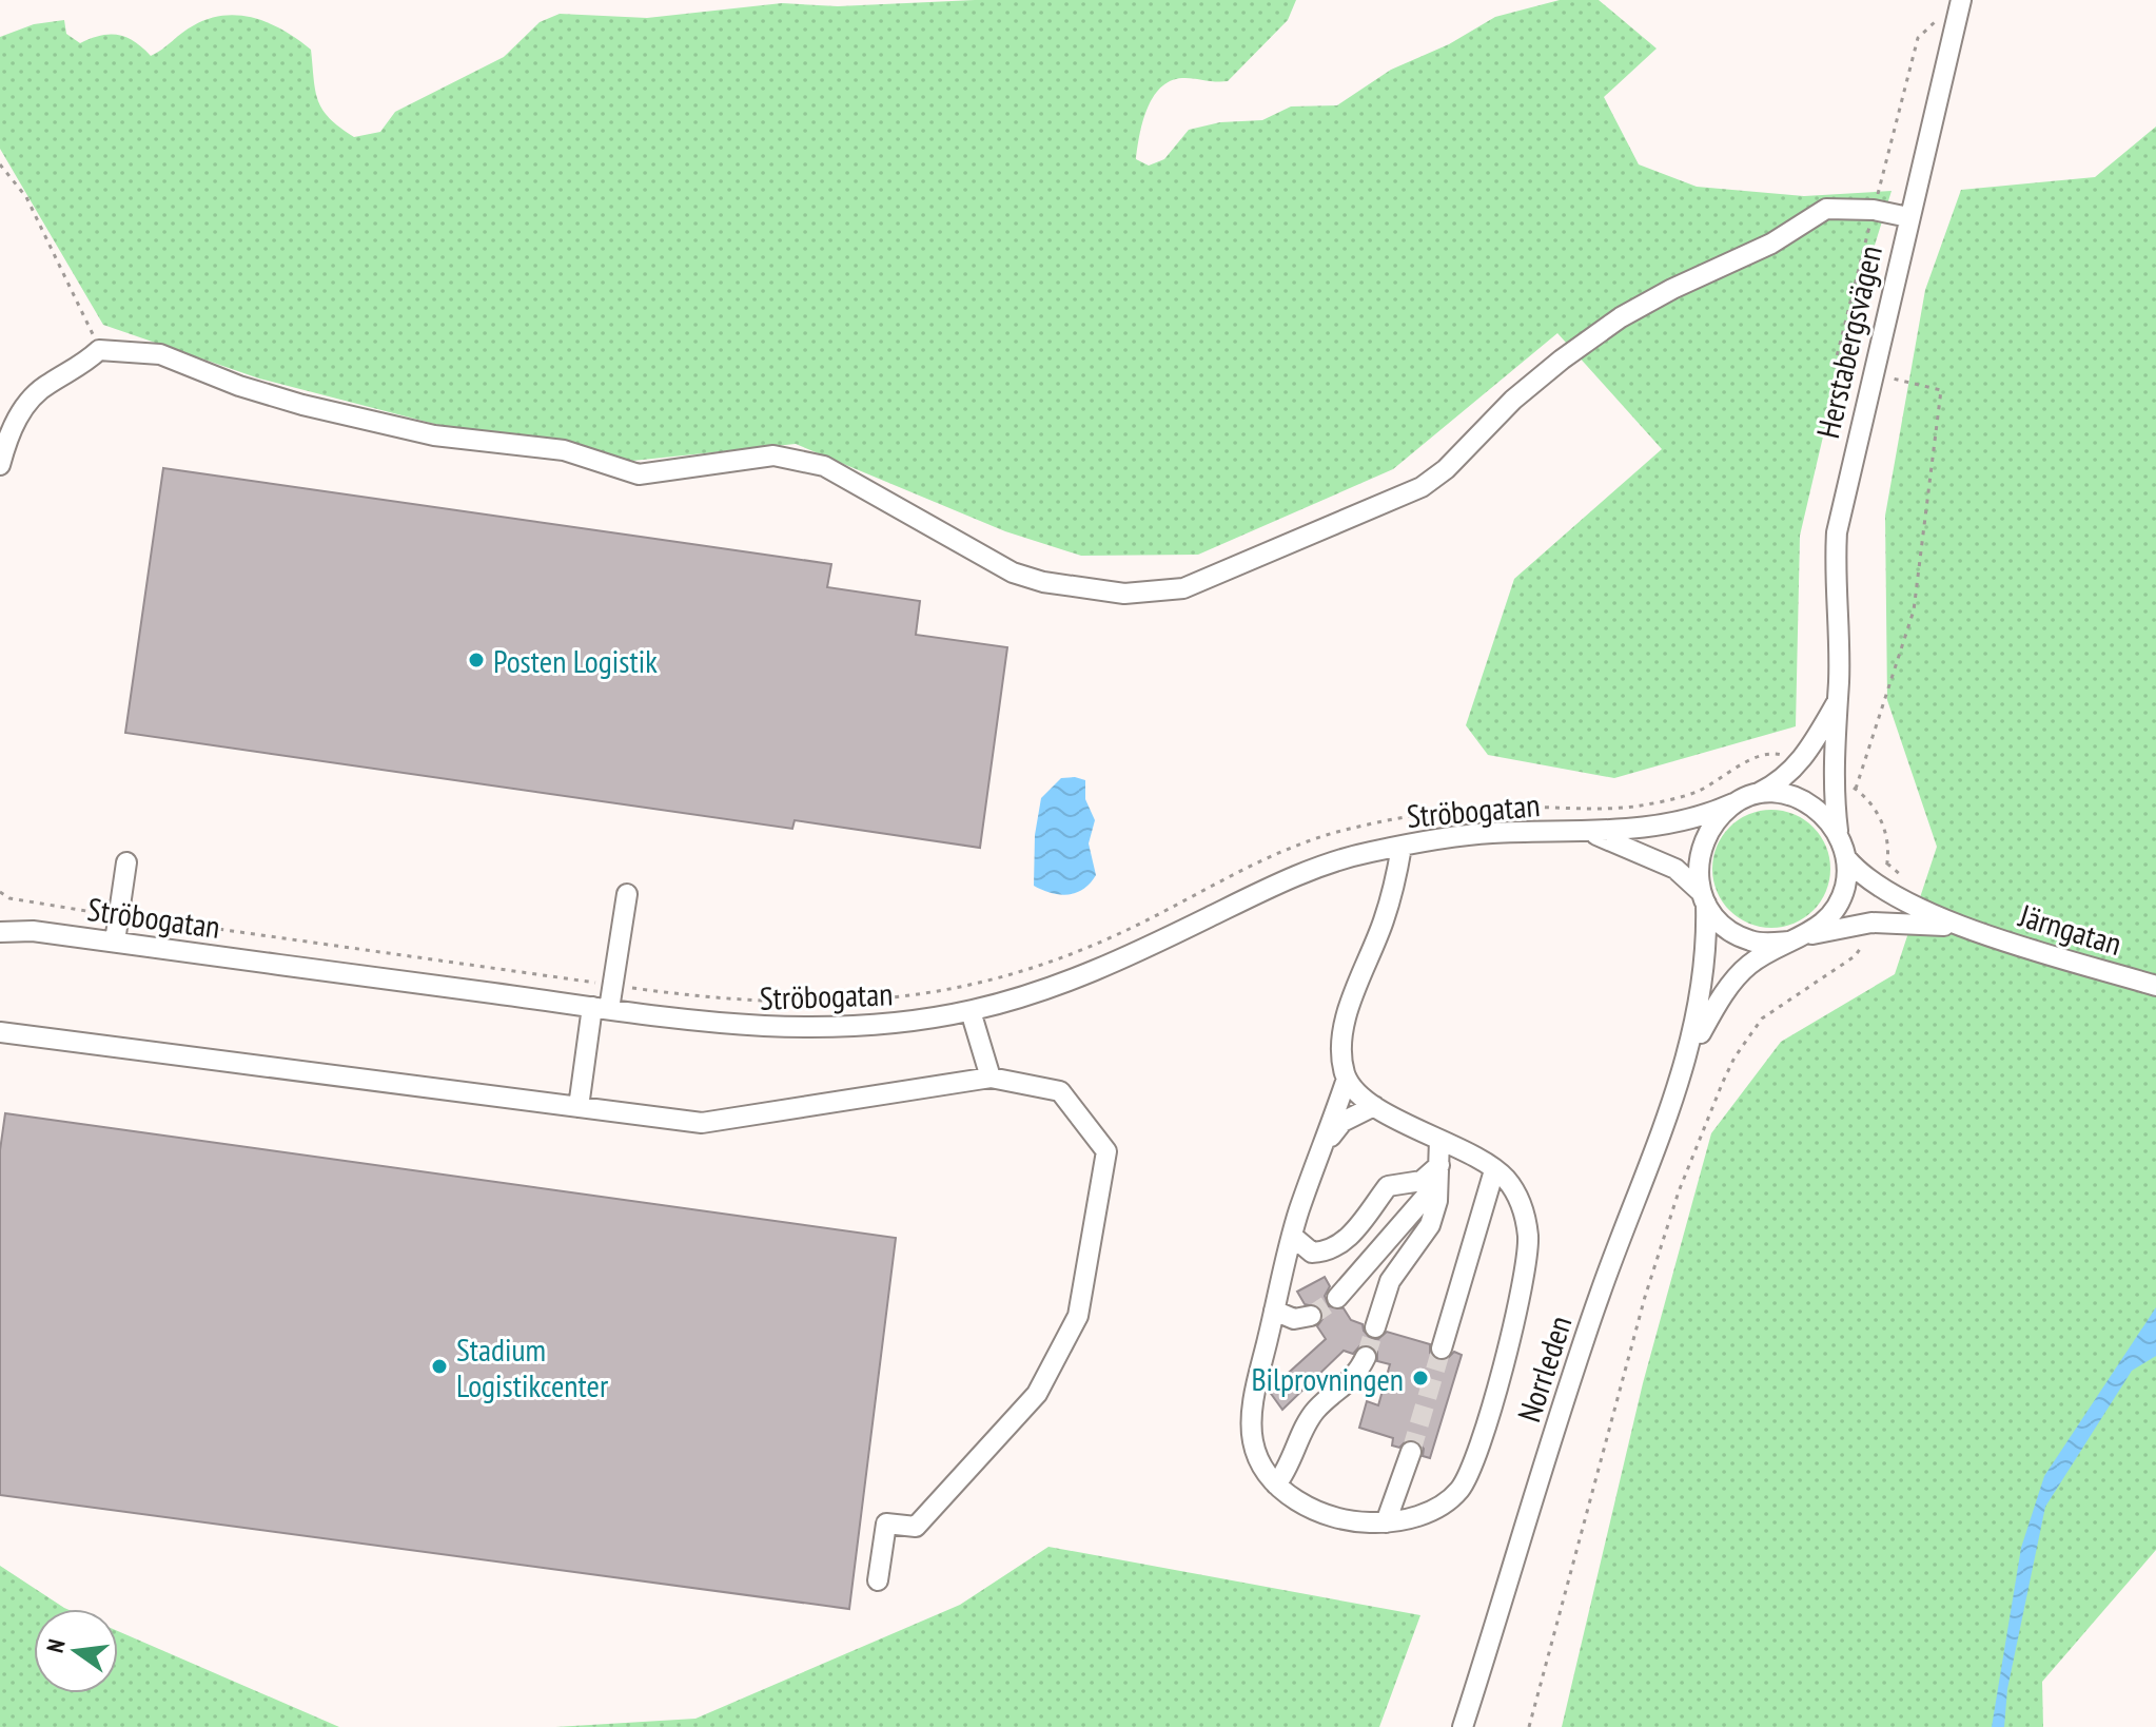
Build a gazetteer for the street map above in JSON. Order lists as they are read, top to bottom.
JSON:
{
  "streets": {
    "street": [
      "Herstabergsvägen",
      "Ströbogatan",
      "Järngatan",
      "Norrleden"
    ]
  },
  "crossings": [
    ["Herstabergsvägen", "Ströbogatan"],
    ["Herstabergsvägen", "Järngatan"],
    ["Ströbogatan", "Järngatan"]
  ],
  "places": ["Posten Logistik", "Stadium Logistikcenter", "Bilprovningen"],
  "north": "left"
}
